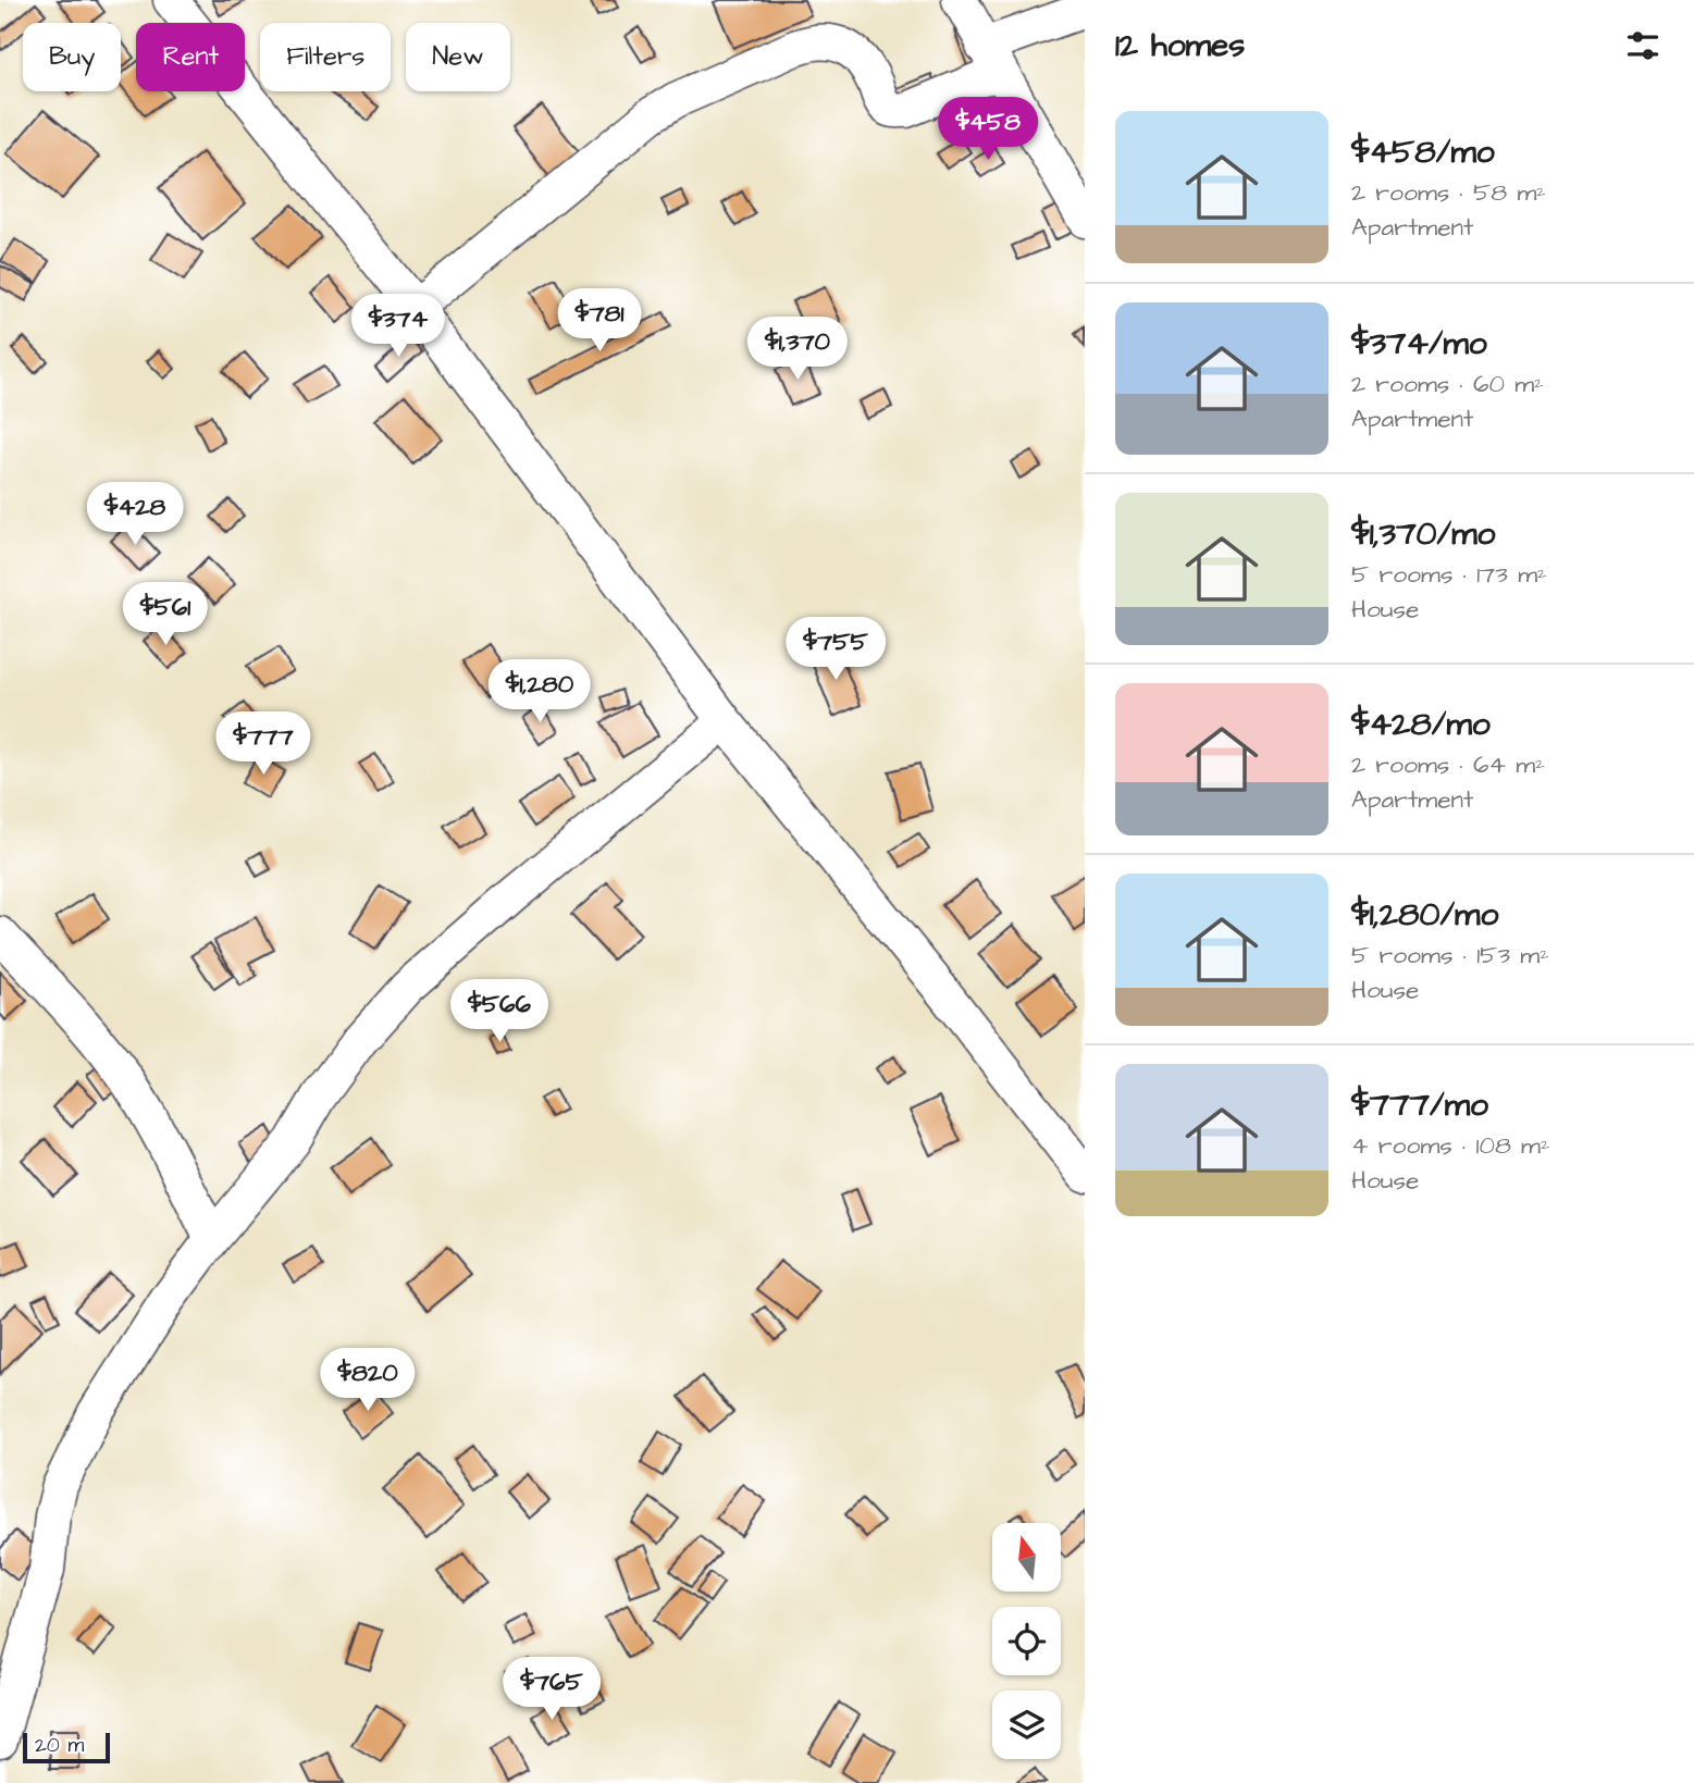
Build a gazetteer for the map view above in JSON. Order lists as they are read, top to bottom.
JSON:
{
  "scale_bar": "20 m",
  "north": "top",
  "page": {
    "heading": "12 homes",
    "chip": [
      "Buy",
      "Rent",
      "Filters",
      "New"
    ],
    "list": [
      {
        "name": "$458/mo",
        "note": "2 rooms · 58 m² · Apartment"
      },
      {
        "name": "$374/mo",
        "note": "2 rooms · 60 m² · Apartment"
      },
      {
        "name": "$1,370/mo",
        "note": "5 rooms · 173 m² · House"
      },
      {
        "name": "$428/mo",
        "note": "2 rooms · 64 m² · Apartment"
      },
      {
        "name": "$1,280/mo",
        "note": "5 rooms · 153 m² · House"
      },
      {
        "name": "$777/mo",
        "note": "4 rooms · 108 m² · House"
      }
    ],
    "price": [
      "$458",
      "$781",
      "$374",
      "$1,370",
      "$428",
      "$561",
      "$755",
      "$1,280",
      "$777",
      "$566",
      "$820",
      "$765"
    ],
    "scale": "20 m"
  }
}
